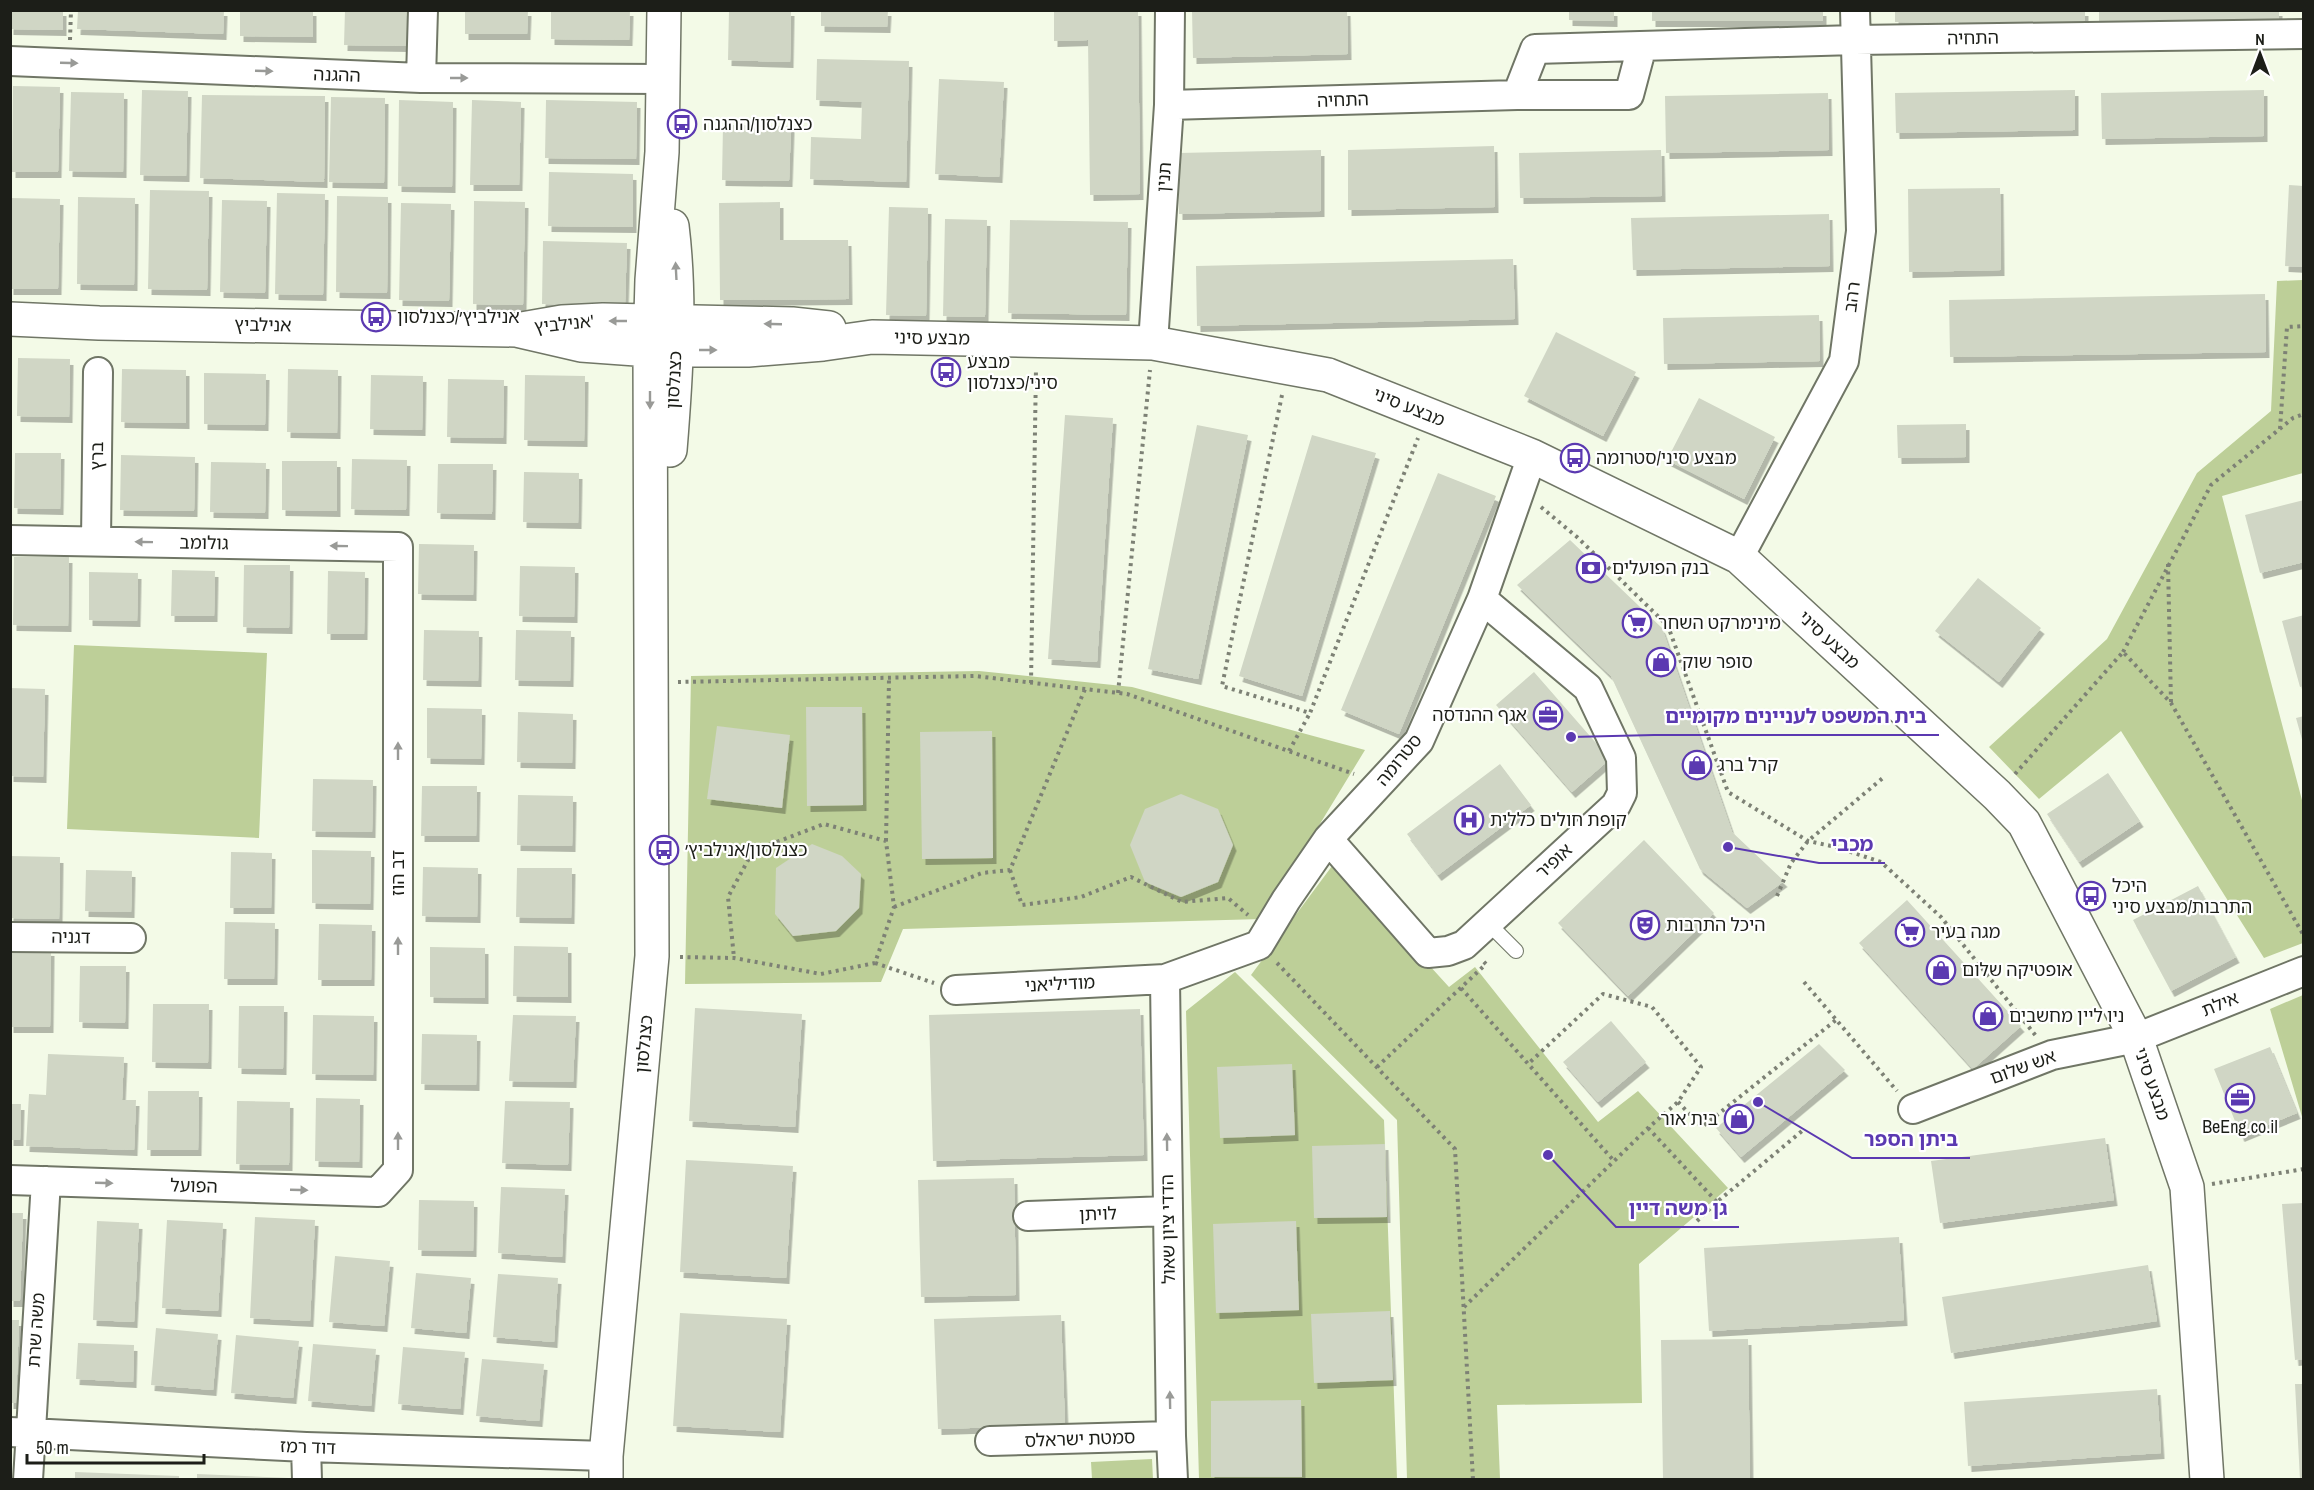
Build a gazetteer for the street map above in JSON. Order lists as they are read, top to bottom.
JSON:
{
  "streets": {
    "street": [
      "התחיה",
      "ההגנה",
      "תנין",
      "רהב",
      "אנילביץ'",
      "אנילביץ",
      "מבצע סיני",
      "כצנלסון",
      "ברץ",
      "גולומב",
      "סטרומה",
      "אופיר",
      "דב הוז",
      "דגניה",
      "מודיליאני",
      "אילת",
      "אש שלום",
      "הפועל",
      "לויתן",
      "הדדי ציון שאול",
      "משה שרת",
      "סמטת ישראלס",
      "דוד רמז"
    ]
  },
  "crossings": [
    ["התחיה", "תנין"],
    ["התחיה", "רהב"],
    ["ההגנה", "כצנלסון"],
    ["תנין", "מבצע סיני"],
    ["רהב", "מבצע סיני"],
    ["אנילביץ'", "אנילביץ"],
    ["אנילביץ'", "מבצע סיני"],
    ["אנילביץ'", "כצנלסון"],
    ["מבצע סיני", "כצנלסון"],
    ["מבצע סיני", "סטרומה"],
    ["מבצע סיני", "אילת"],
    ["מבצע סיני", "אש שלום"],
    ["כצנלסון", "דוד רמז"],
    ["ברץ", "גולומב"],
    ["גולומב", "דב הוז"],
    ["סטרומה", "אופיר"],
    ["דב הוז", "הפועל"],
    ["מודיליאני", "הדדי ציון שאול"],
    ["אילת", "אש שלום"],
    ["הפועל", "משה שרת"],
    ["לויתן", "הדדי ציון שאול"],
    ["הדדי ציון שאול", "סמטת ישראלס"],
    ["משה שרת", "דוד רמז"]
  ],
  "one_way": [
    "ההגנה",
    "גולומב",
    "דב הוז",
    "הפועל",
    "הדדי ציון שאול"
  ],
  "places": {
    "bus stop": [
      "כצנלסון/ההגנה",
      "אנילביץ׳/כצנלסון",
      "מבצע סיני/כצנלסון",
      "מבצע סיני/סטרומה",
      "כצנלסון/אנילביץ׳",
      "היכל התרבות/מבצע סיני"
    ],
    "bank": ["בנק הפועלים"],
    "supermarket": ["מינימרקט השחר", "מגה בעיר"],
    "shop": [
      "סופר שוק",
      "קרל ברג",
      "אופטיקה שלום",
      "ניו ליין מחשבים",
      "בית אור"
    ],
    "office": ["אגף ההנדסה", "BeEng.co.il"],
    "other": [
      "בית המשפט לעניינים מקומיים",
      "מכבי",
      "ביתן הספר",
      "גן משה דיין"
    ],
    "hospital": ["קופת חולים כללית"],
    "theatre": ["היכל התרבות"]
  },
  "scale_bar": "50 m",
  "north": "top"
}
